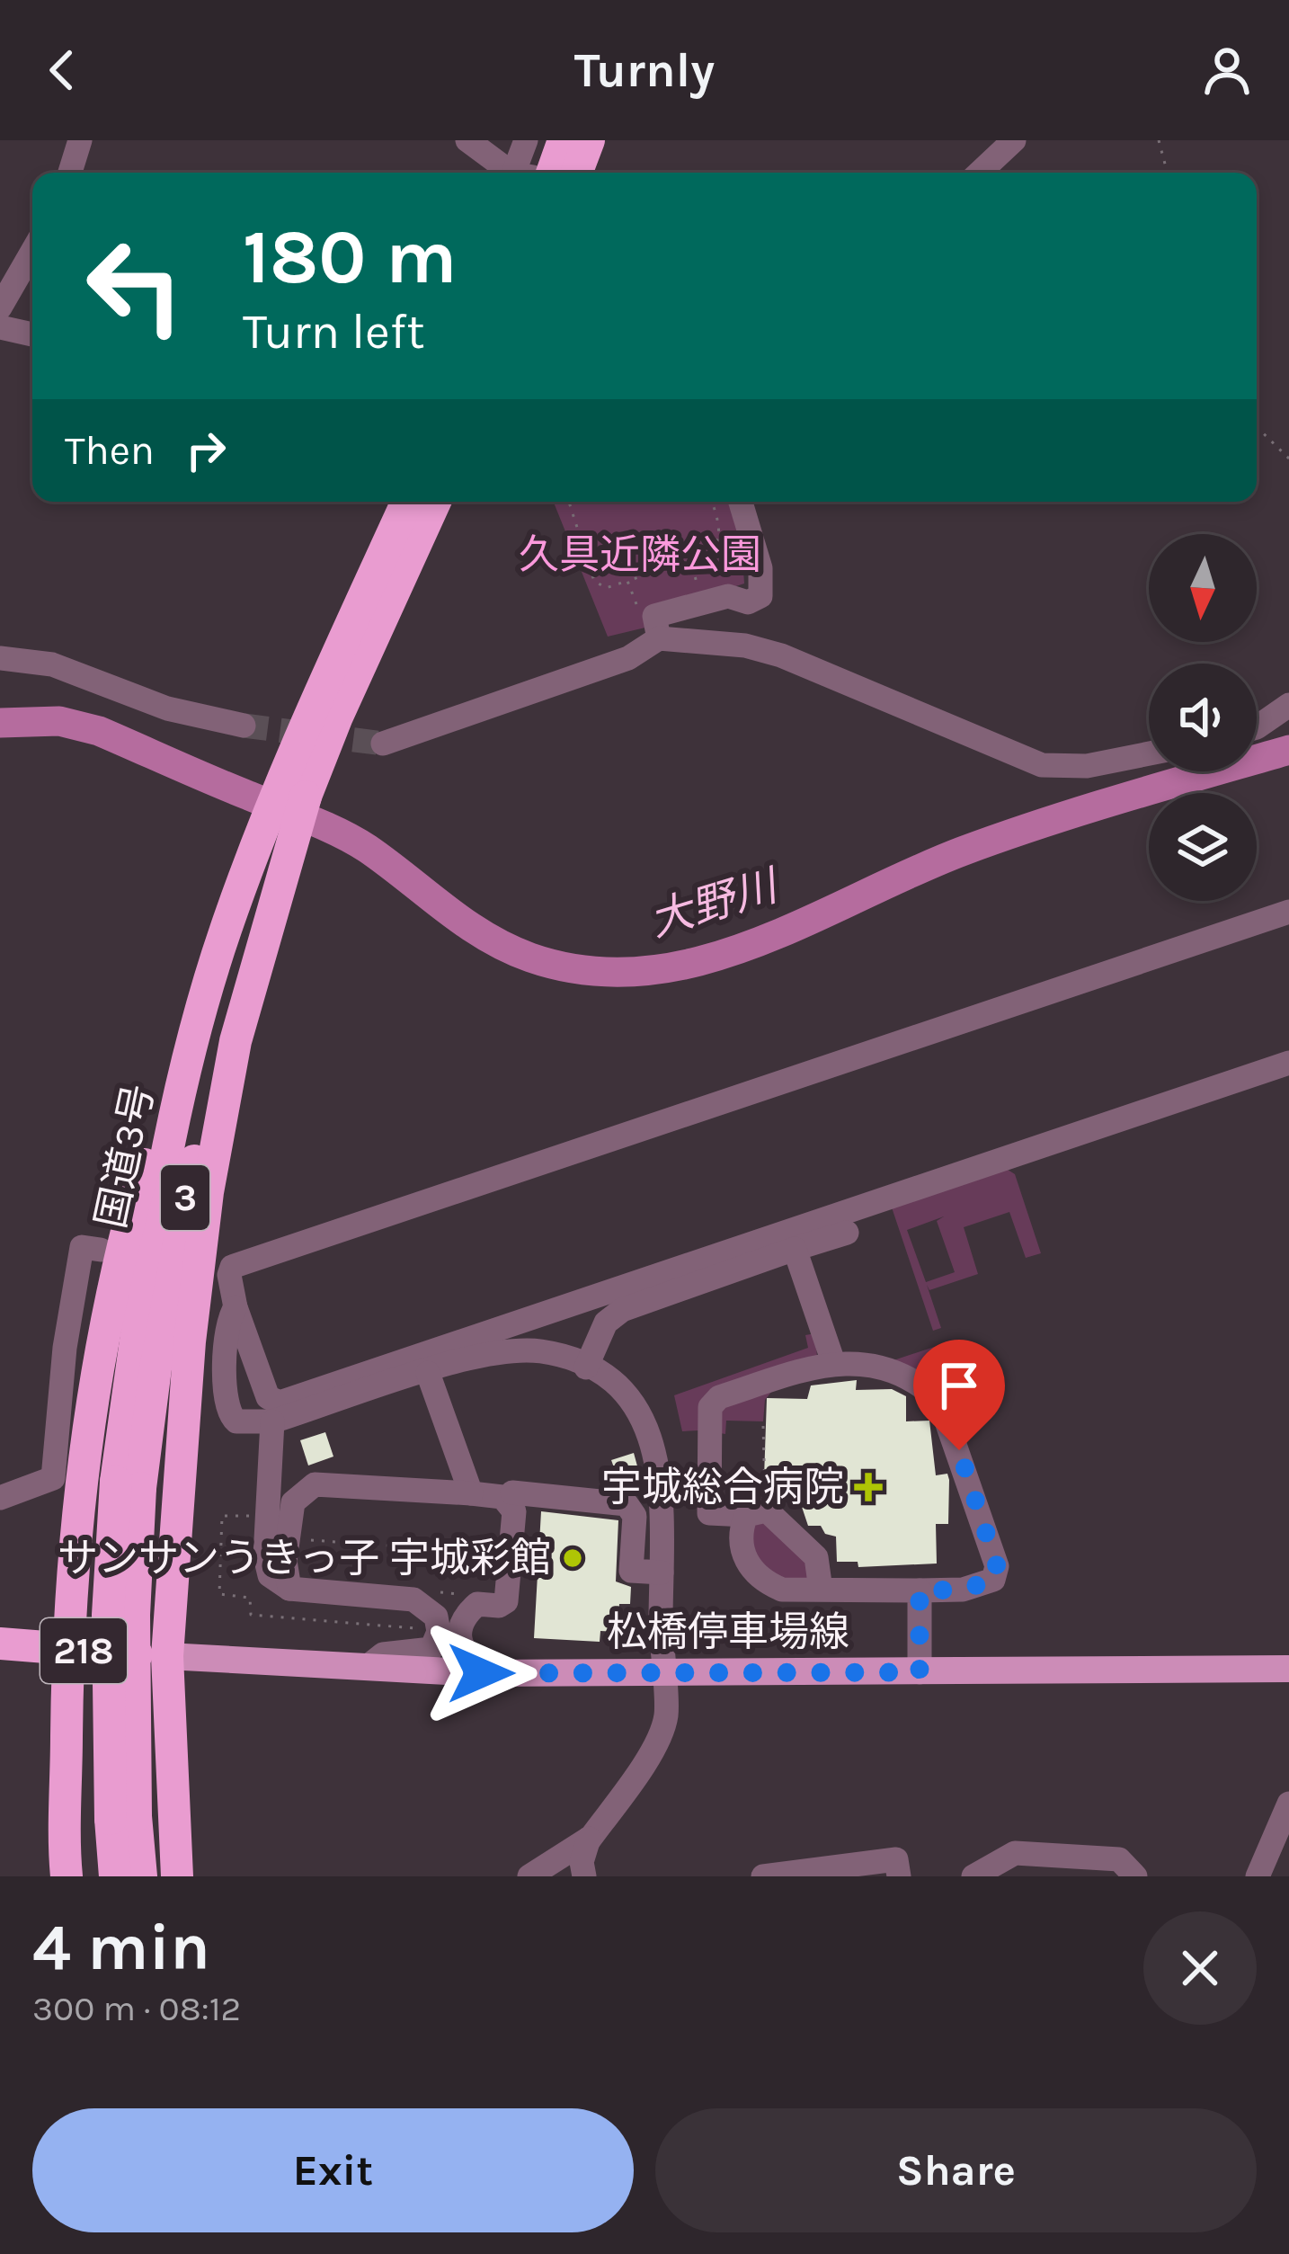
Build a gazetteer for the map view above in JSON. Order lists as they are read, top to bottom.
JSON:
{
  "streets": {
    "highway": ["国道3号", "3", "218"],
    "main road": ["松橋停車場線"]
  },
  "crossings": [
    ["松橋停車場線", "218"]
  ],
  "water": ["大野川"],
  "parks": ["久具近隣公園"],
  "places": {
    "health": ["宇城総合病院"],
    "other": ["サンサンうきっ子 宇城彩館"]
  },
  "north": "bottom",
  "page": {
    "header": "Turnly",
    "turn": ["180 m", "Turn left"],
    "then": "Then",
    "heading": ["4 min", "300 m · 08:12"],
    "buttons": ["Exit", "Share"]
  }
}
